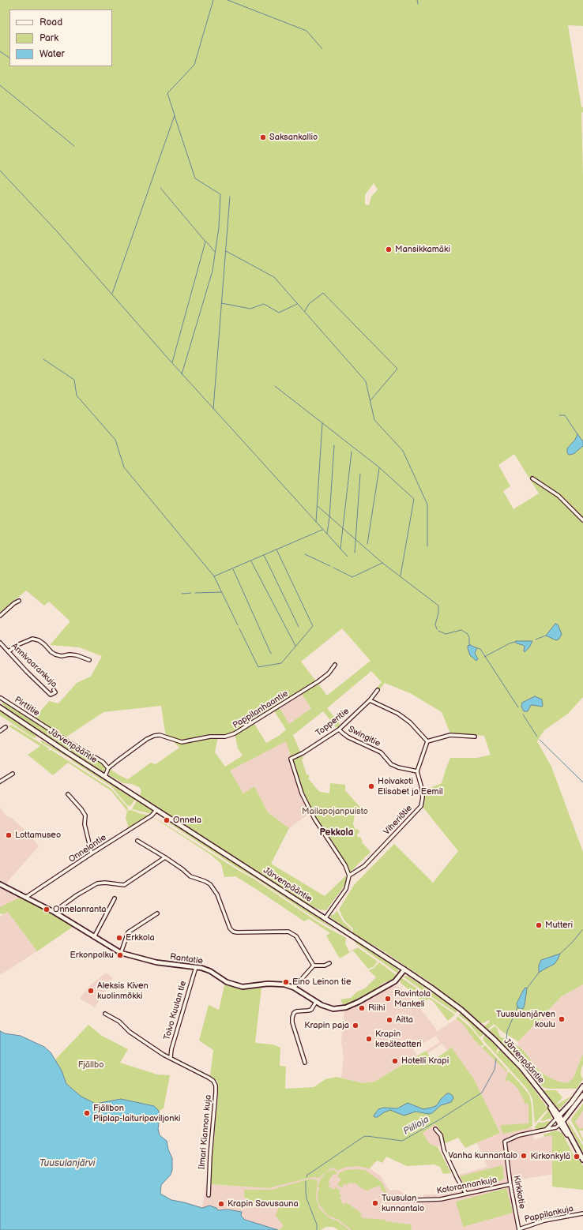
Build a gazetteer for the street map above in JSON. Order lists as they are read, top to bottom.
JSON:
{
  "streets": {
    "main road": ["Järvenpääntie"],
    "street": [
      "Annivaarankuja",
      "Pirttitie",
      "Pappilanhaantie",
      "Topperitie",
      "Swingitie",
      "Viheriötie",
      "Onnelantie",
      "Rantatie",
      "Toivo Kuulan tie",
      "Ilmari Kiannon kuja",
      "Kotorannankuja",
      "Kirkkotie",
      "Pappilankuja"
    ]
  },
  "crossings": [
    ["Pirttitie", "Pappilanhaantie"],
    ["Pappilanhaantie", "Järvenpääntie"],
    ["Topperitie", "Swingitie"],
    ["Topperitie", "Viheriötie"],
    ["Swingitie", "Viheriötie"],
    ["Järvenpääntie", "Onnelantie"],
    ["Järvenpääntie", "Rantatie"],
    ["Järvenpääntie", "Kirkkotie"],
    ["Onnelantie", "Rantatie"],
    ["Rantatie", "Toivo Kuulan tie"],
    ["Toivo Kuulan tie", "Ilmari Kiannon kuja"],
    ["Kotorannankuja", "Kirkkotie"],
    ["Kirkkotie", "Pappilankuja"]
  ],
  "districts": ["Pekkola"],
  "water": ["Piilioja", "Tuusulanjärvi"],
  "parks": ["Mailapojanpuisto", "Fjällbo"],
  "places": [
    "Saksankallio",
    "Mansikkamäki",
    "Hoivakoti Elisabet ja Eemil",
    "Onnela",
    "Lottamuseo",
    "Onnelanranta",
    "Mutteri",
    "Erkkola",
    "Erkonpolku",
    "Eino Leinon tie",
    "Aleksis Kiven kuolinmökki",
    "Ravintola Mankeli",
    "Riihi",
    "Tuusulanjärven koulu",
    "Aitta",
    "Krapin paja",
    "Krapin kesäteatteri",
    "Hotelli Krapi",
    "Fjällbon Pliplap-laituripaviljonki",
    "Vanha kunnantalo",
    "Kirkonkylä",
    "Tuusulan kunnantalo",
    "Krapin Savusauna"
  ],
  "legend": ["Road", "Park", "Water"]
}
